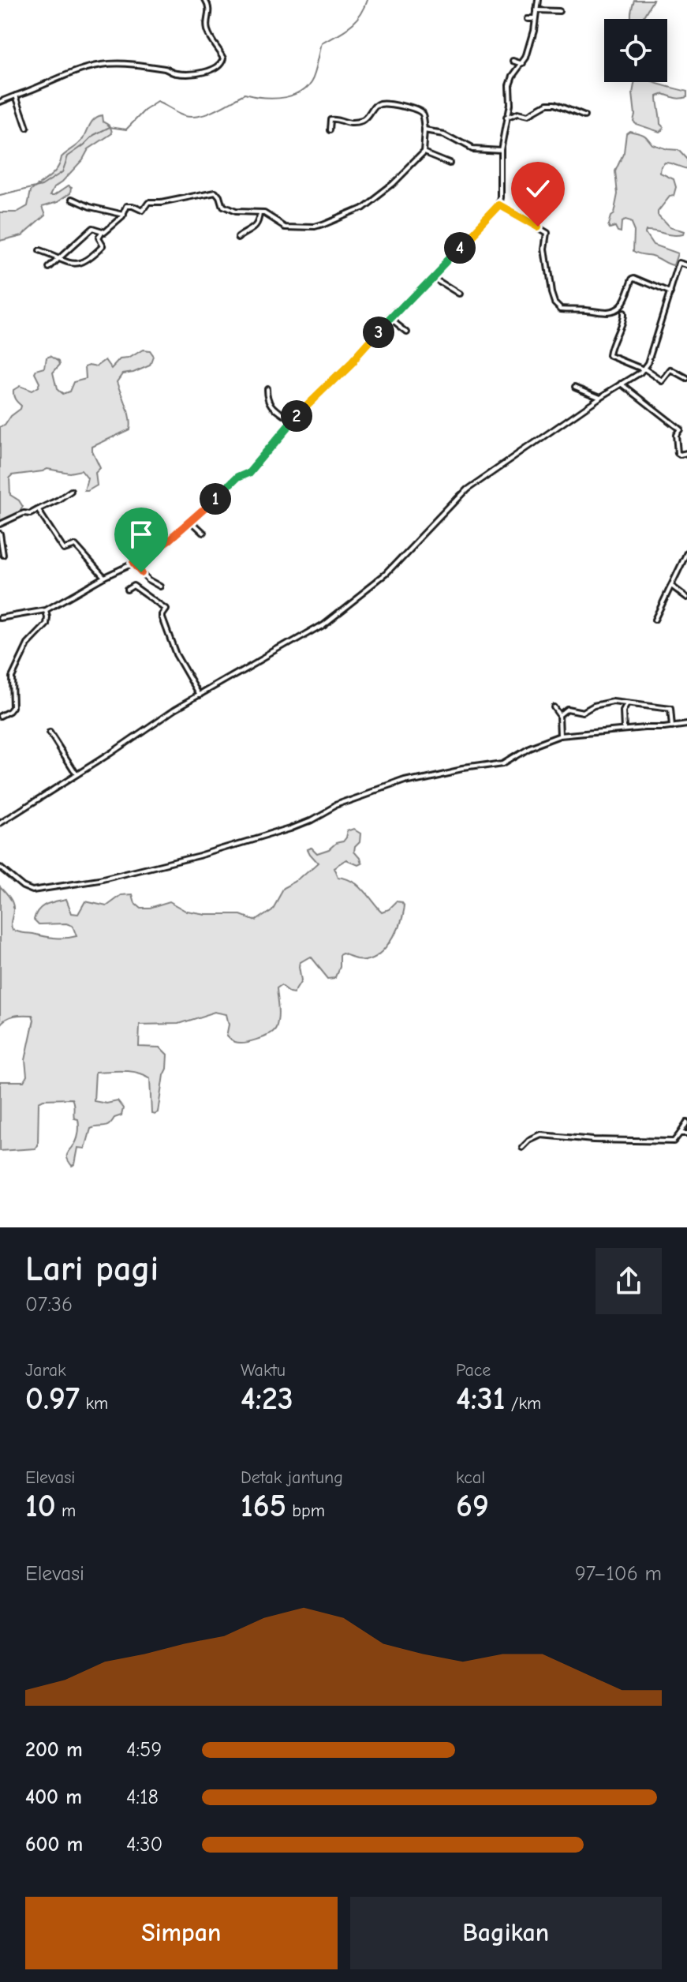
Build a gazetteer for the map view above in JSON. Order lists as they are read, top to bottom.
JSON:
{
  "page": {
    "pins": [
      "4",
      "3",
      "2",
      "1"
    ],
    "heading": ["Lari pagi", "07:36"],
    "stats": [
      ["Jarak", "0.97 km"],
      ["Waktu", "4:23"],
      ["Pace", "4:31 /km"],
      ["Elevasi", "10 m"],
      ["Detak jantung", "165 bpm"],
      ["kcal", "69"]
    ],
    "chart": ["Elevasi", "97–106 m"],
    "list": [
      {
        "name": "200 m",
        "note": "4:59"
      },
      {
        "name": "400 m",
        "note": "4:18"
      },
      {
        "name": "600 m",
        "note": "4:30"
      }
    ],
    "buttons": ["Simpan", "Bagikan"]
  }
}
